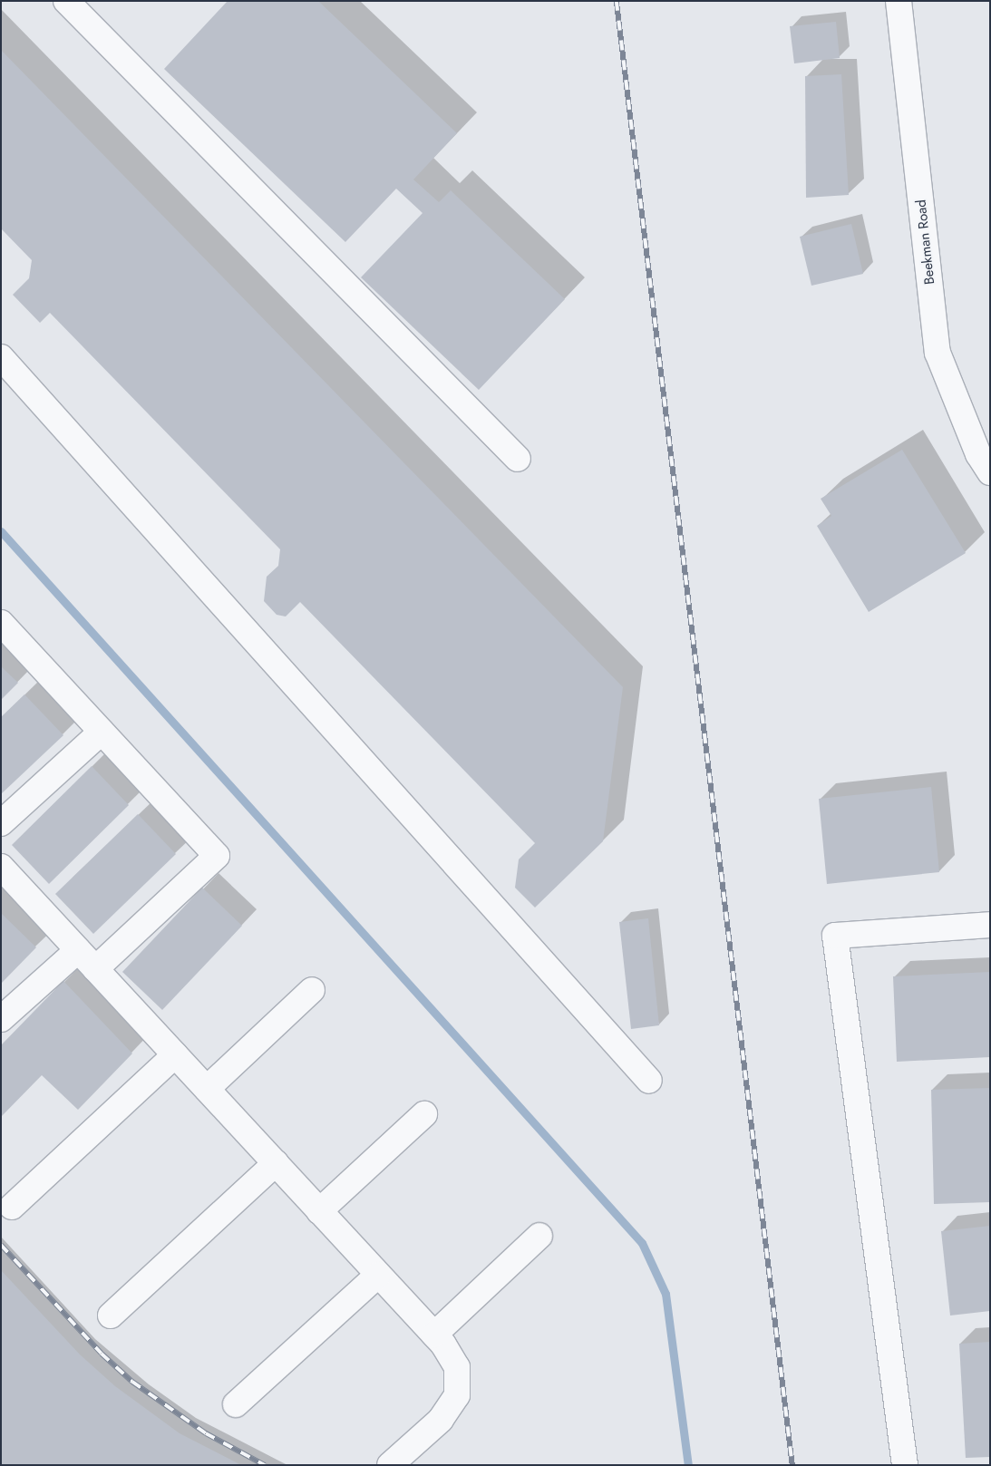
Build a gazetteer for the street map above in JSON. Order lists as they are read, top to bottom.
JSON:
{
  "streets": {
    "street": ["Beekman Road"]
  }
}
